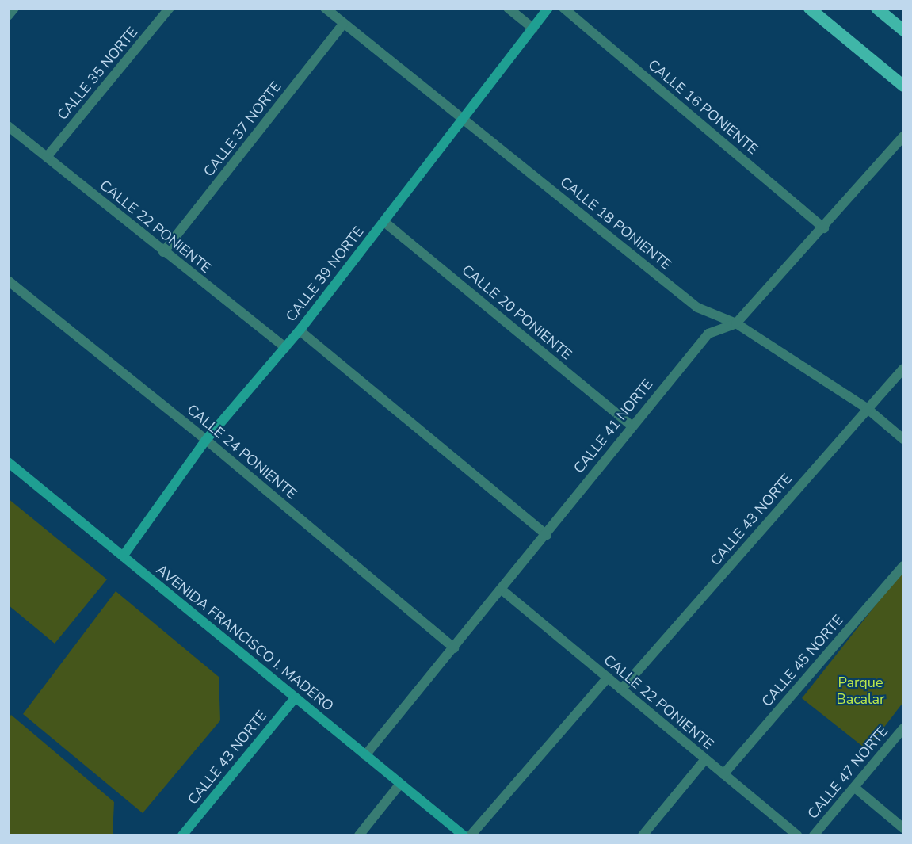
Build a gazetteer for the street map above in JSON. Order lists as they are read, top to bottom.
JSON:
{
  "streets": {
    "street": [
      "CALLE 35 NORTE",
      "CALLE 16 PONIENTE",
      "CALLE 37 NORTE",
      "CALLE 18 PONIENTE",
      "CALLE 22 PONIENTE",
      "CALLE 39 NORTE",
      "CALLE 20 PONIENTE",
      "CALLE 41 NORTE",
      "CALLE 24 PONIENTE",
      "CALLE 43 NORTE",
      "AVENIDA FRANCISCO I. MADERO",
      "CALLE 45 NORTE",
      "CALLE 47 NORTE"
    ]
  },
  "crossings": [
    ["CALLE 35 NORTE", "CALLE 22 PONIENTE"],
    ["CALLE 16 PONIENTE", "CALLE 41 NORTE"],
    ["CALLE 37 NORTE", "CALLE 18 PONIENTE"],
    ["CALLE 37 NORTE", "CALLE 22 PONIENTE"],
    ["CALLE 18 PONIENTE", "CALLE 39 NORTE"],
    ["CALLE 18 PONIENTE", "CALLE 41 NORTE"],
    ["CALLE 18 PONIENTE", "CALLE 43 NORTE"],
    ["CALLE 22 PONIENTE", "CALLE 39 NORTE"],
    ["CALLE 22 PONIENTE", "CALLE 41 NORTE"],
    ["CALLE 22 PONIENTE", "CALLE 43 NORTE"],
    ["CALLE 22 PONIENTE", "CALLE 45 NORTE"],
    ["CALLE 39 NORTE", "CALLE 20 PONIENTE"],
    ["CALLE 39 NORTE", "CALLE 24 PONIENTE"],
    ["CALLE 39 NORTE", "AVENIDA FRANCISCO I. MADERO"],
    ["CALLE 20 PONIENTE", "CALLE 41 NORTE"],
    ["CALLE 41 NORTE", "CALLE 24 PONIENTE"],
    ["CALLE 41 NORTE", "AVENIDA FRANCISCO I. MADERO"],
    ["CALLE 43 NORTE", "AVENIDA FRANCISCO I. MADERO"]
  ],
  "parks": ["Parque Bacalar"]
}
